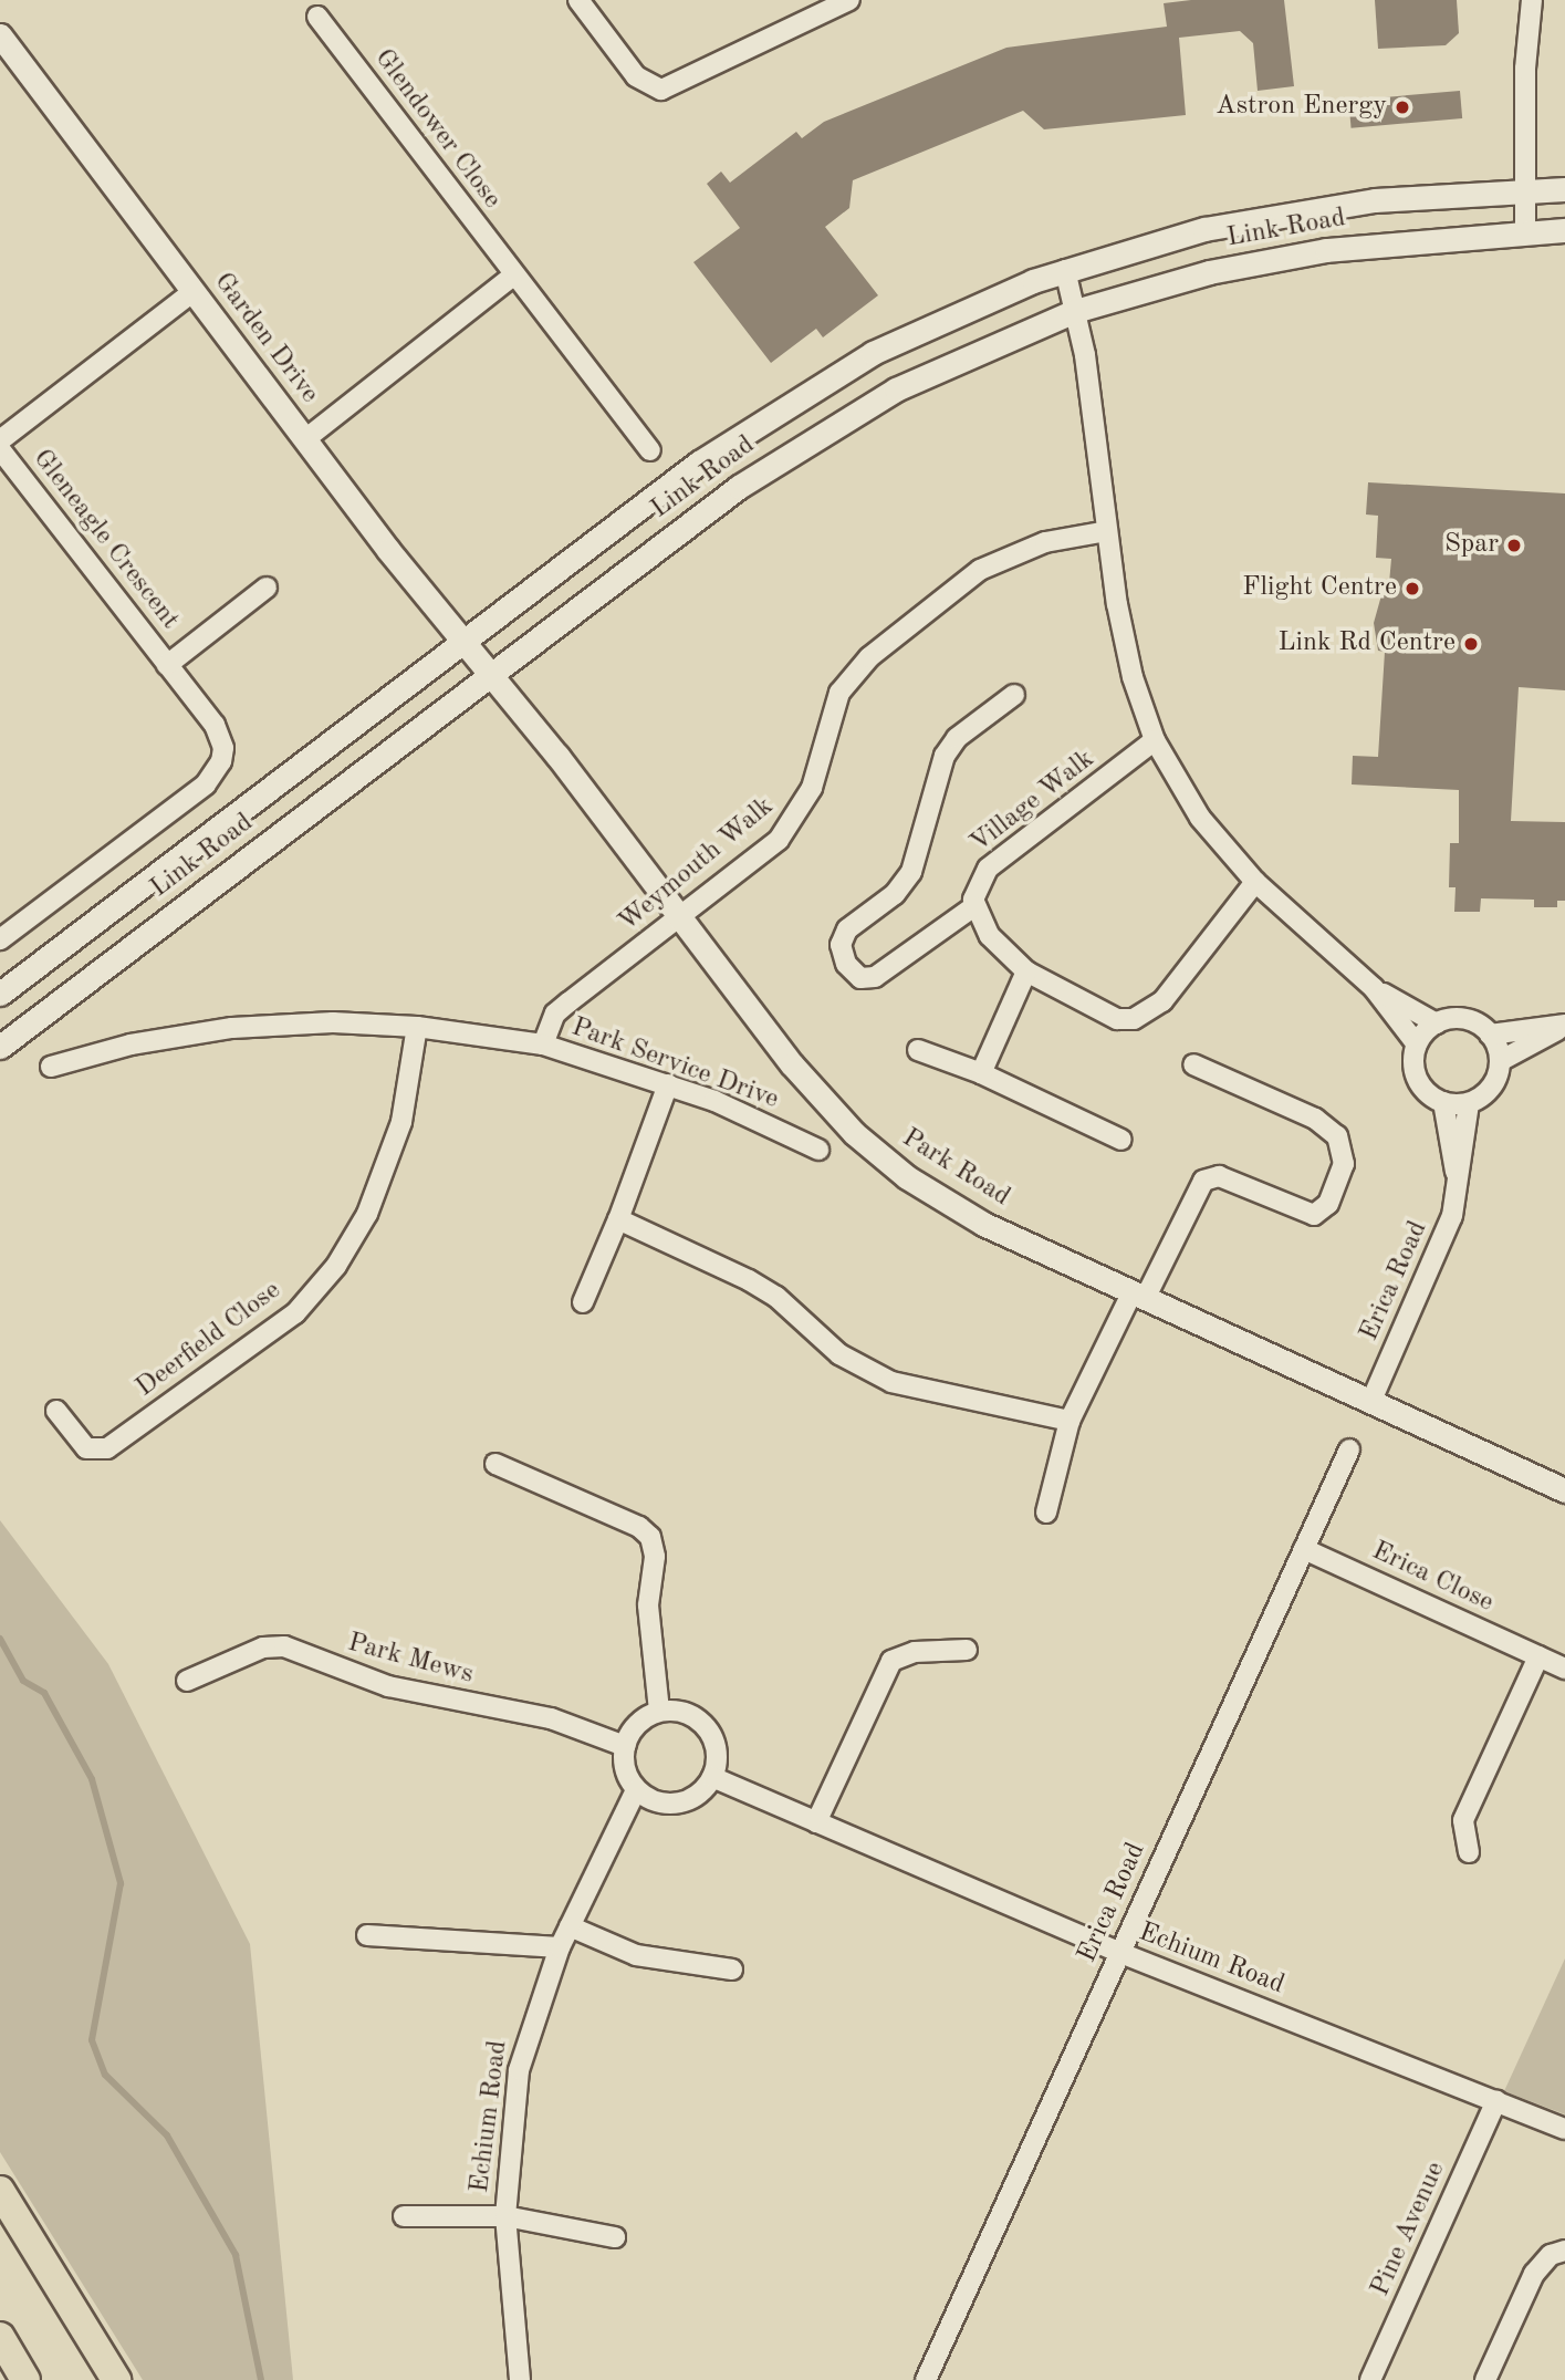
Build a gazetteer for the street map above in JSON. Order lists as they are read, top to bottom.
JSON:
{
  "streets": {
    "street": [
      "Glendower Close",
      "Link Road",
      "Garden Drive",
      "Gleneagle Crescent",
      "Village Walk",
      "Weymouth Walk",
      "Park Service Drive",
      "Park Road",
      "Erica Road",
      "Deerfield Close",
      "Erica Close",
      "Park Mews",
      "Echium Road",
      "Pine Avenue"
    ]
  },
  "crossings": [
    ["Link Road", "Garden Drive"],
    ["Link Road", "Park Road"],
    ["Garden Drive", "Gleneagle Crescent"],
    ["Garden Drive", "Park Road"],
    ["Weymouth Walk", "Park Service Drive"],
    ["Weymouth Walk", "Park Road"],
    ["Park Service Drive", "Deerfield Close"],
    ["Park Road", "Erica Road"],
    ["Erica Road", "Erica Close"],
    ["Erica Road", "Echium Road"],
    ["Park Mews", "Echium Road"],
    ["Echium Road", "Pine Avenue"]
  ],
  "places": [
    "Astron Energy",
    "Spar",
    "Flight Centre",
    "Link Rd Centre"
  ]
}
